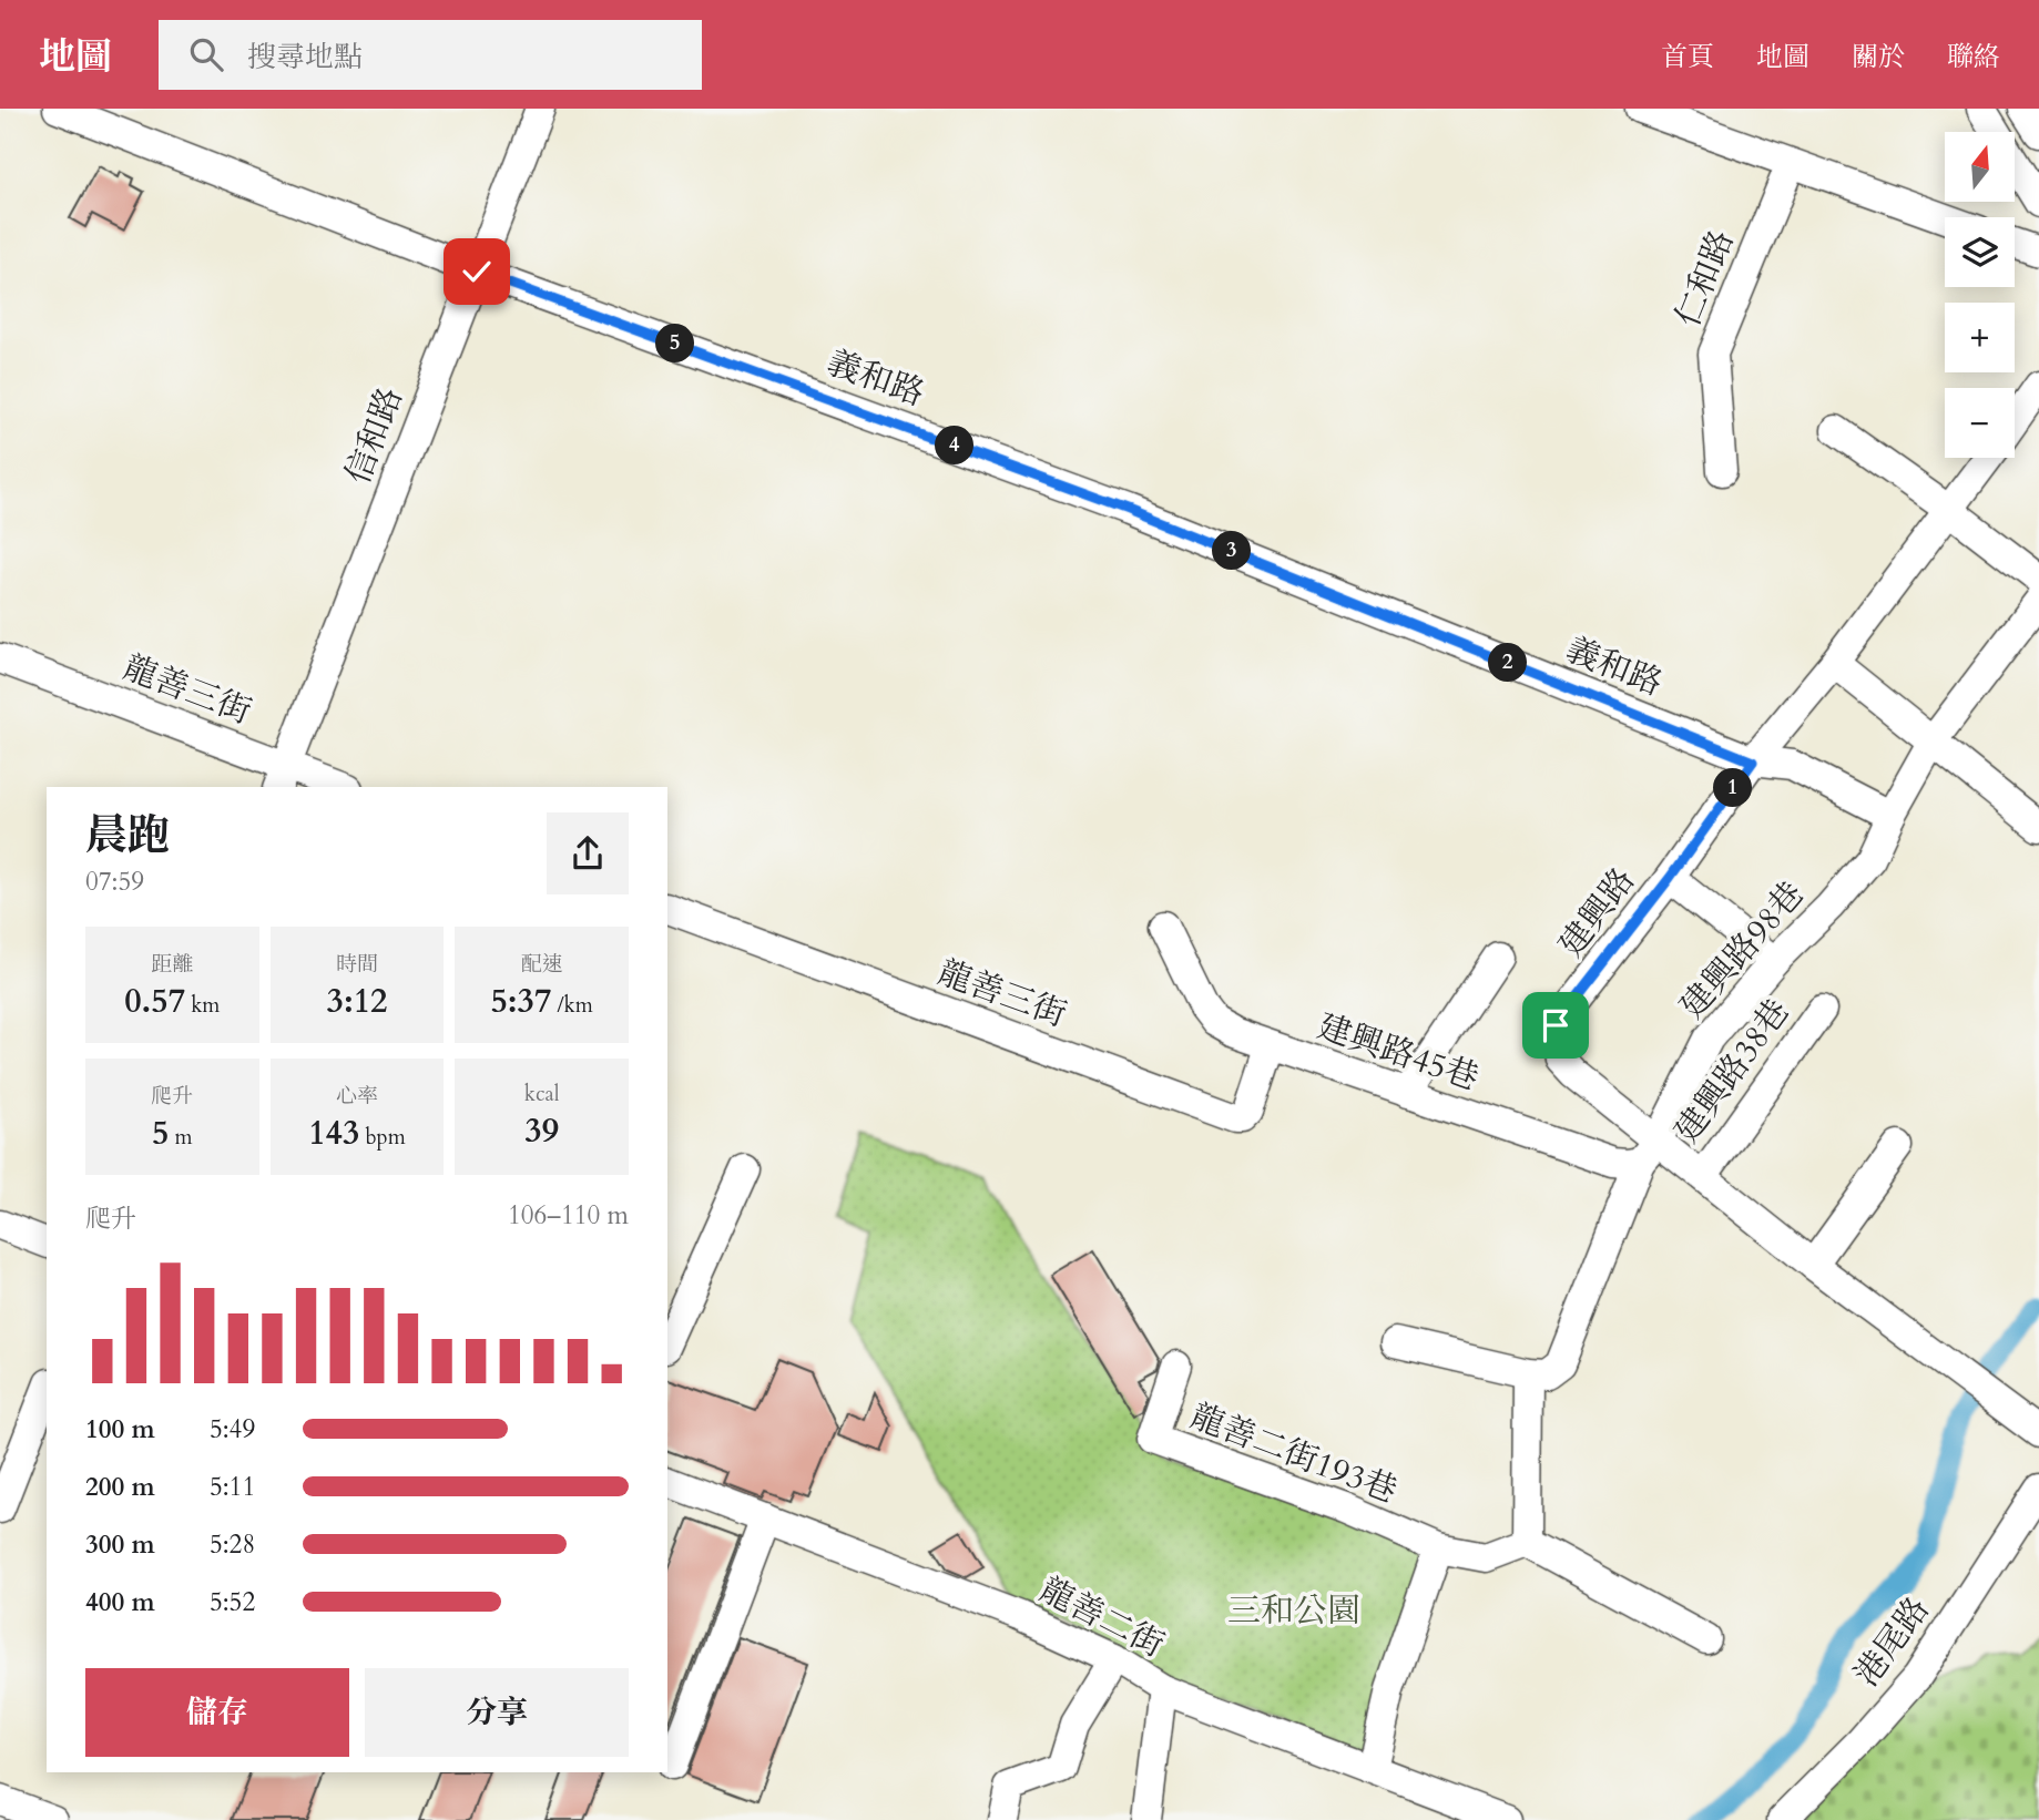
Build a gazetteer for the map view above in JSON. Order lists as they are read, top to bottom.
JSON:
{
  "streets": {
    "street": [
      "仁和路",
      "義和路",
      "信和路",
      "龍善三街",
      "建興路",
      "建興路98巷",
      "建興路45巷",
      "建興路38巷",
      "龍善二街193巷",
      "龍善二街",
      "港尾路"
    ]
  },
  "crossings": [
    ["義和路", "信和路"],
    ["義和路", "建興路"],
    ["信和路", "龍善三街"],
    ["龍善三街", "建興路45巷"],
    ["建興路", "建興路98巷"],
    ["建興路", "建興路45巷"],
    ["建興路", "建興路38巷"],
    ["建興路98巷", "建興路45巷"]
  ],
  "parks": ["三和公園"],
  "north": "top",
  "page": {
    "header": "地圖",
    "search": "搜尋地點",
    "nav": [
      "首頁",
      "地圖",
      "關於",
      "聯絡"
    ],
    "map_buttons": ["+", "−"],
    "pins": [
      "5",
      "4",
      "3",
      "2",
      "1"
    ],
    "heading": ["晨跑", "07:59"],
    "stats": [
      ["距離", "0.57 km"],
      ["時間", "3:12"],
      ["配速", "5:37 /km"],
      ["爬升", "5 m"],
      ["心率", "143 bpm"],
      ["kcal", "39"]
    ],
    "chart": ["爬升", "106–110 m"],
    "list": [
      {
        "name": "100 m",
        "note": "5:49"
      },
      {
        "name": "200 m",
        "note": "5:11"
      },
      {
        "name": "300 m",
        "note": "5:28"
      },
      {
        "name": "400 m",
        "note": "5:52"
      }
    ],
    "buttons": ["儲存", "分享"]
  }
}
